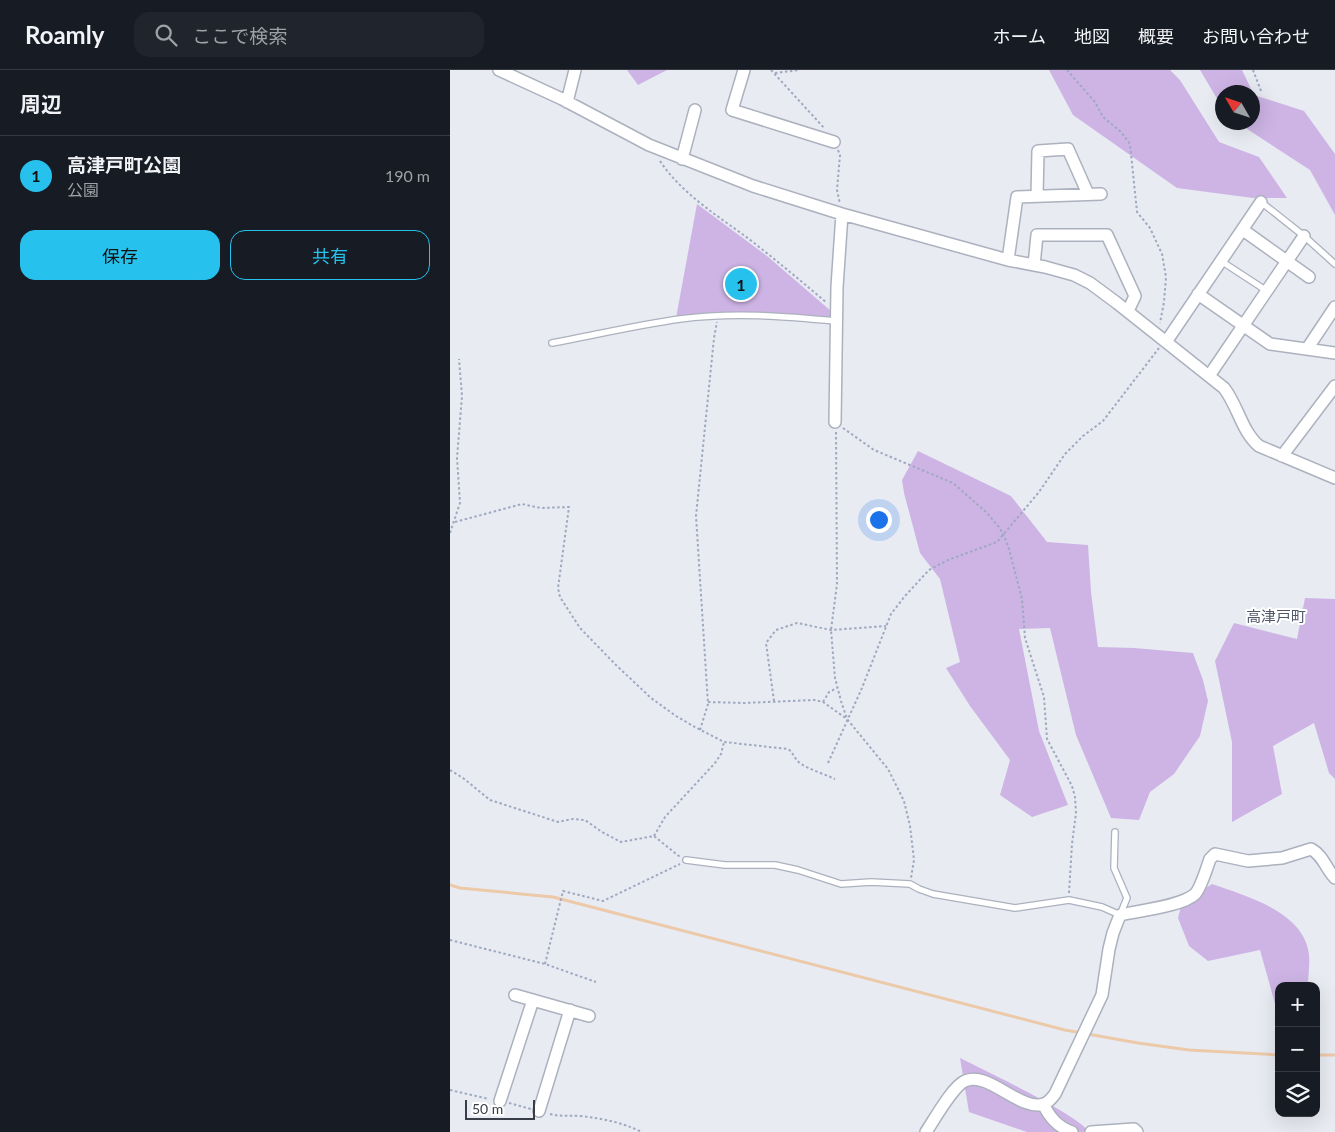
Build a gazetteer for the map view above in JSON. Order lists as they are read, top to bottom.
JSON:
{
  "districts": ["高津戸町"],
  "scale_bar": "50 m",
  "north": "top left",
  "page": {
    "header": "Roamly",
    "search": "ここで検索",
    "nav": [
      "ホーム",
      "地図",
      "概要",
      "お問い合わせ"
    ],
    "heading": "周辺",
    "list": [
      {
        "mark": "1",
        "name": "高津戸町公園",
        "note": "公園",
        "value": "190 m"
      }
    ],
    "buttons": ["保存", "共有"],
    "pins": "1",
    "map_buttons": ["+", "−"],
    "scale": "50 m"
  }
}
